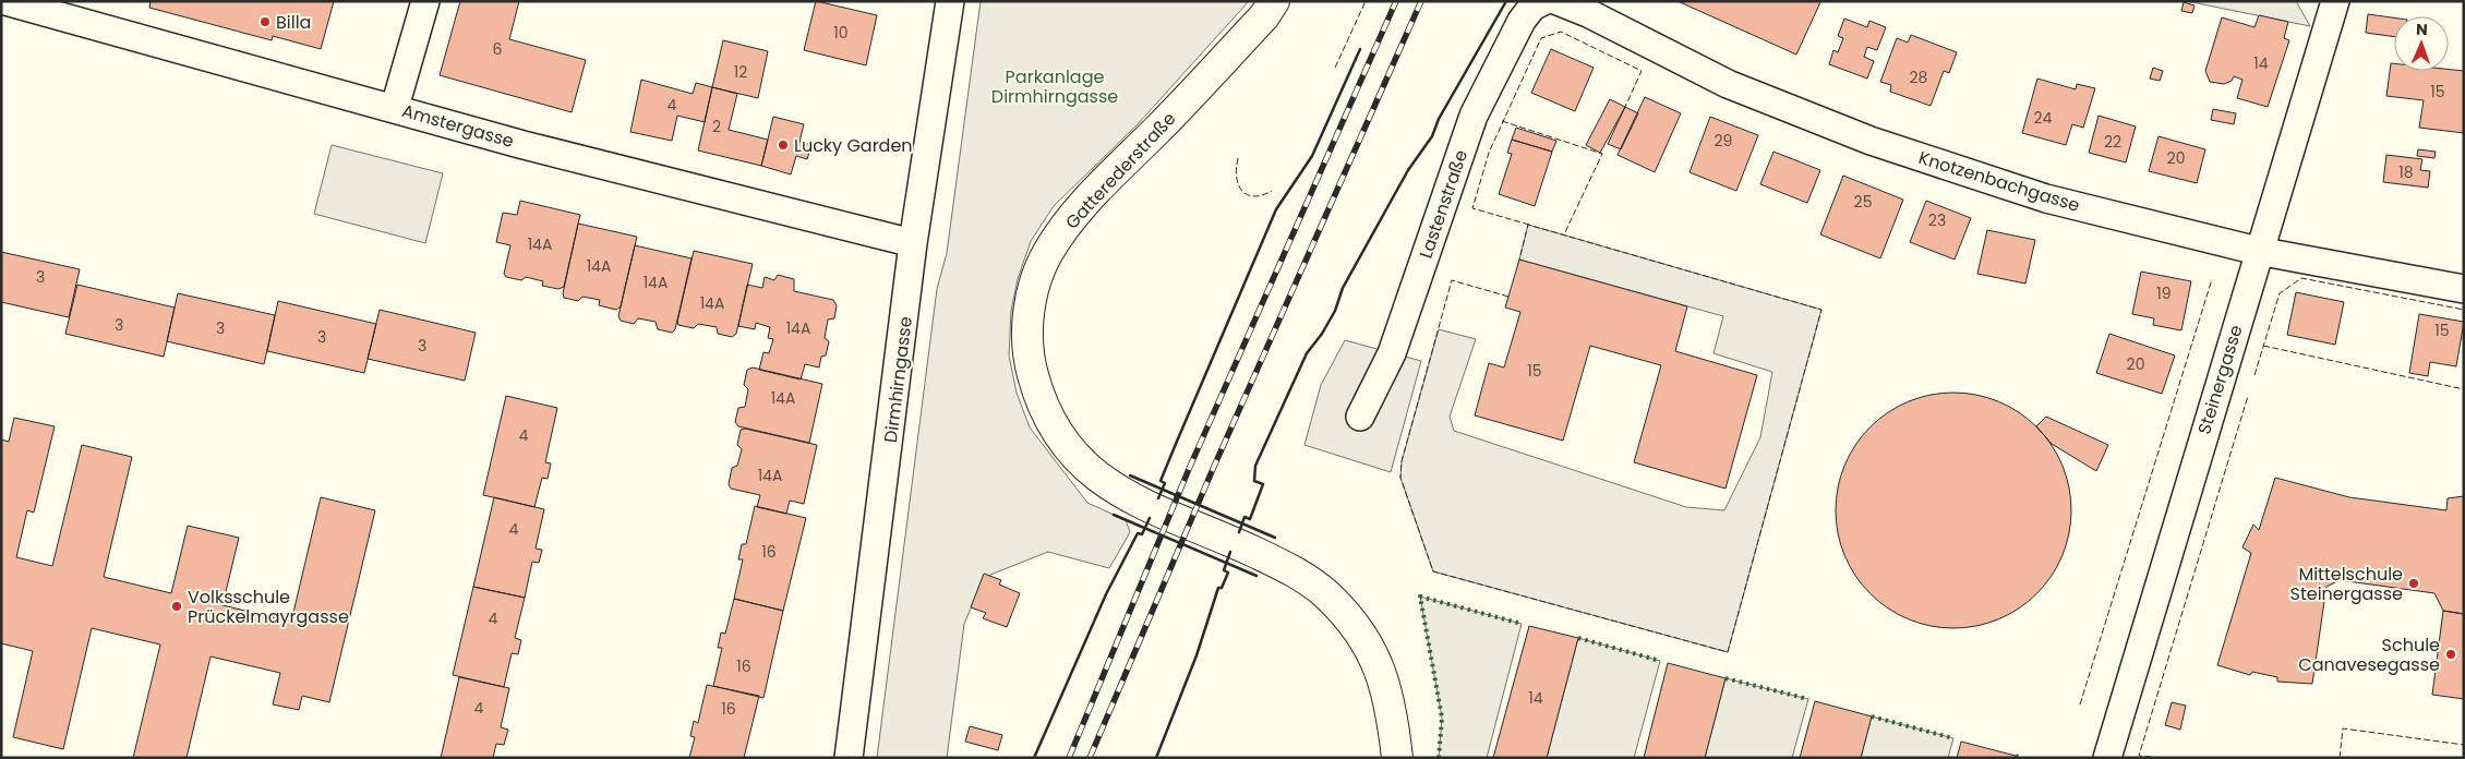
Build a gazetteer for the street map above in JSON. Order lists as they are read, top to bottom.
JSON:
{
  "streets": {
    "street": [
      "Amstergasse",
      "Gatterederstraße",
      "Knotzenbachgasse",
      "Lastenstraße",
      "Dirmhirngasse",
      "Steinergasse"
    ]
  },
  "crossings": [
    ["Amstergasse", "Dirmhirngasse"],
    ["Knotzenbachgasse", "Steinergasse"]
  ],
  "parks": ["Parkanlage Dirmhirngasse"],
  "places": [
    "Billa",
    "Lucky Garden",
    "Mittelschule Steinergasse",
    "Volksschule Prückelmayrgasse",
    "Schule Canavesegasse"
  ],
  "house_numbers": [
    "10",
    "6",
    "14",
    "12",
    "28",
    "15",
    "4",
    "24",
    "2",
    "29",
    "22",
    "20",
    "18",
    "25",
    "23",
    "14A",
    "14A",
    "3",
    "14A",
    "19",
    "14A",
    "3",
    "3",
    "14A",
    "15",
    "3",
    "3",
    "20",
    "15",
    "14A",
    "4",
    "14A",
    "4",
    "16",
    "4",
    "16",
    "14",
    "4",
    "16"
  ],
  "north": "top"
}
